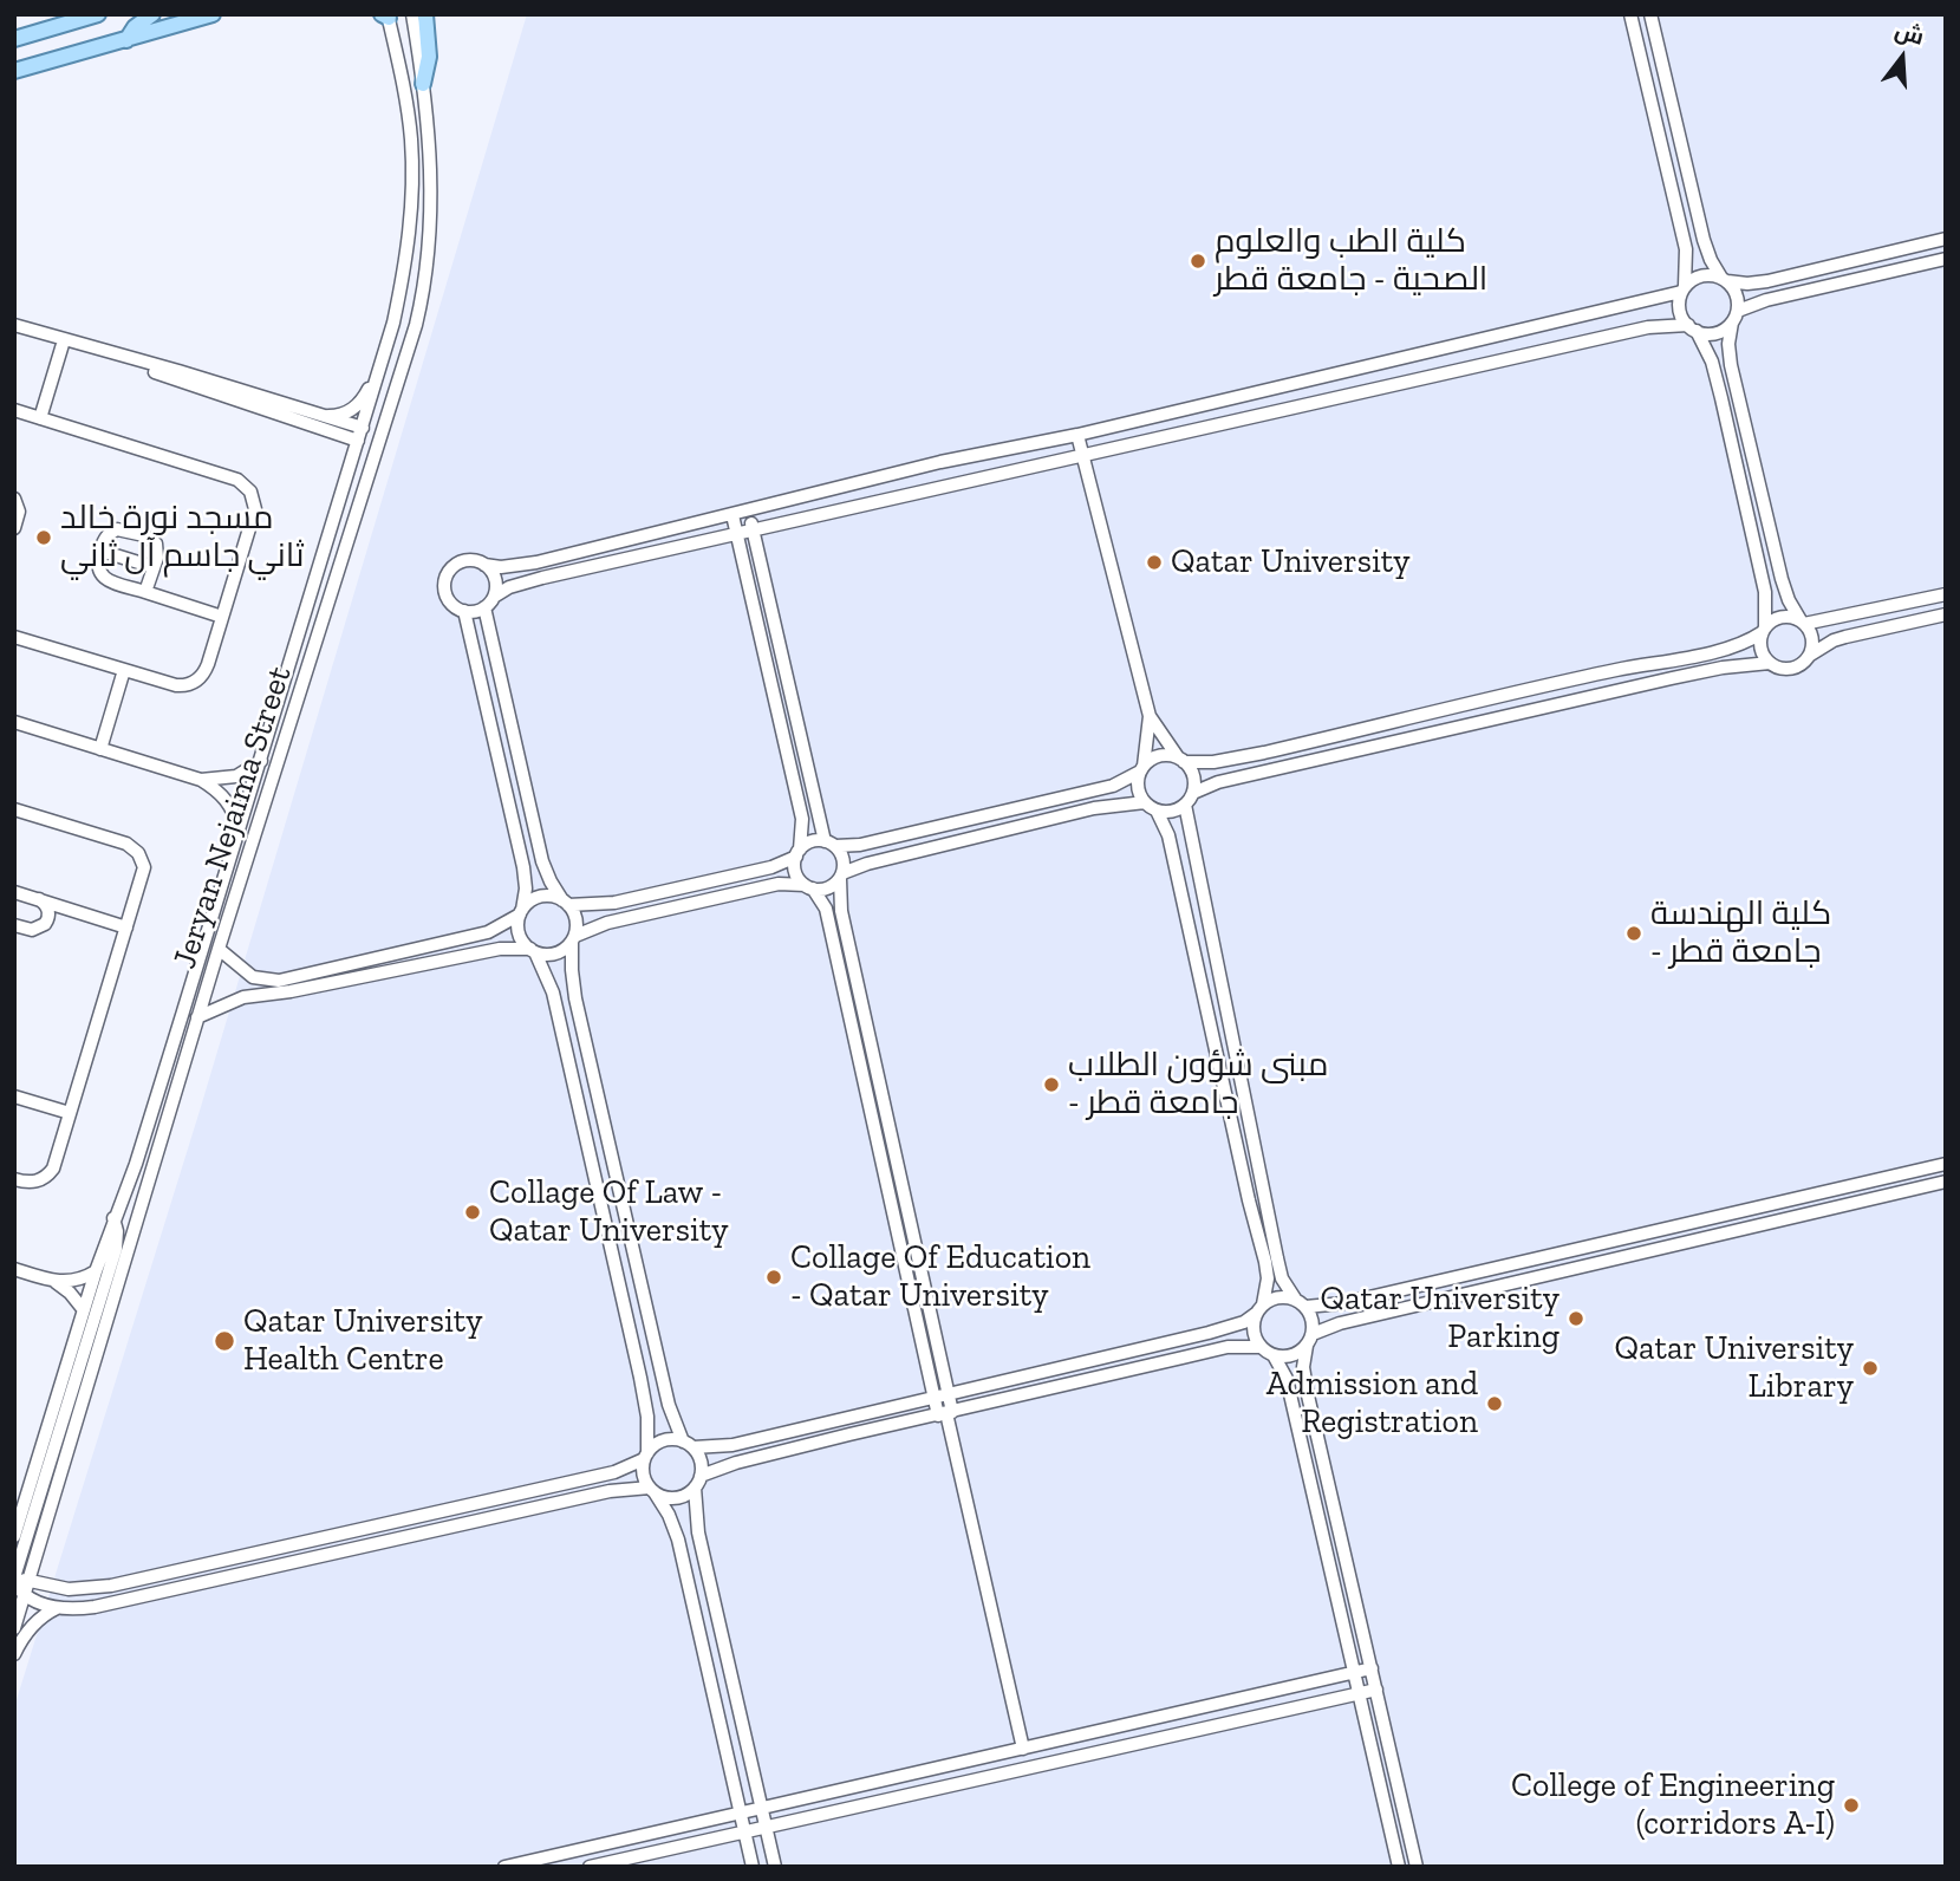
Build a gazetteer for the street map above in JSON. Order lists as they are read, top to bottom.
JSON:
{
  "streets": {
    "street": ["Jeryan Nejaima Street"]
  },
  "places": [
    "كلية الطب والعلوم الصحية - جامعة قطر",
    "مسجد نورة خالد ثاني جاسم آل ثاني",
    "Qatar University",
    "كلية الهندسة - جامعة قطر",
    "مبنى شؤون الطلاب - جامعة قطر",
    "Collage Of Law - Qatar University",
    "Collage Of Education - Qatar University",
    "Qatar University Parking",
    "Qatar University Health Centre",
    "Qatar University Library",
    "Admission and Registration",
    "College of Engineering (corridors A-I)"
  ],
  "north": "top"
}
